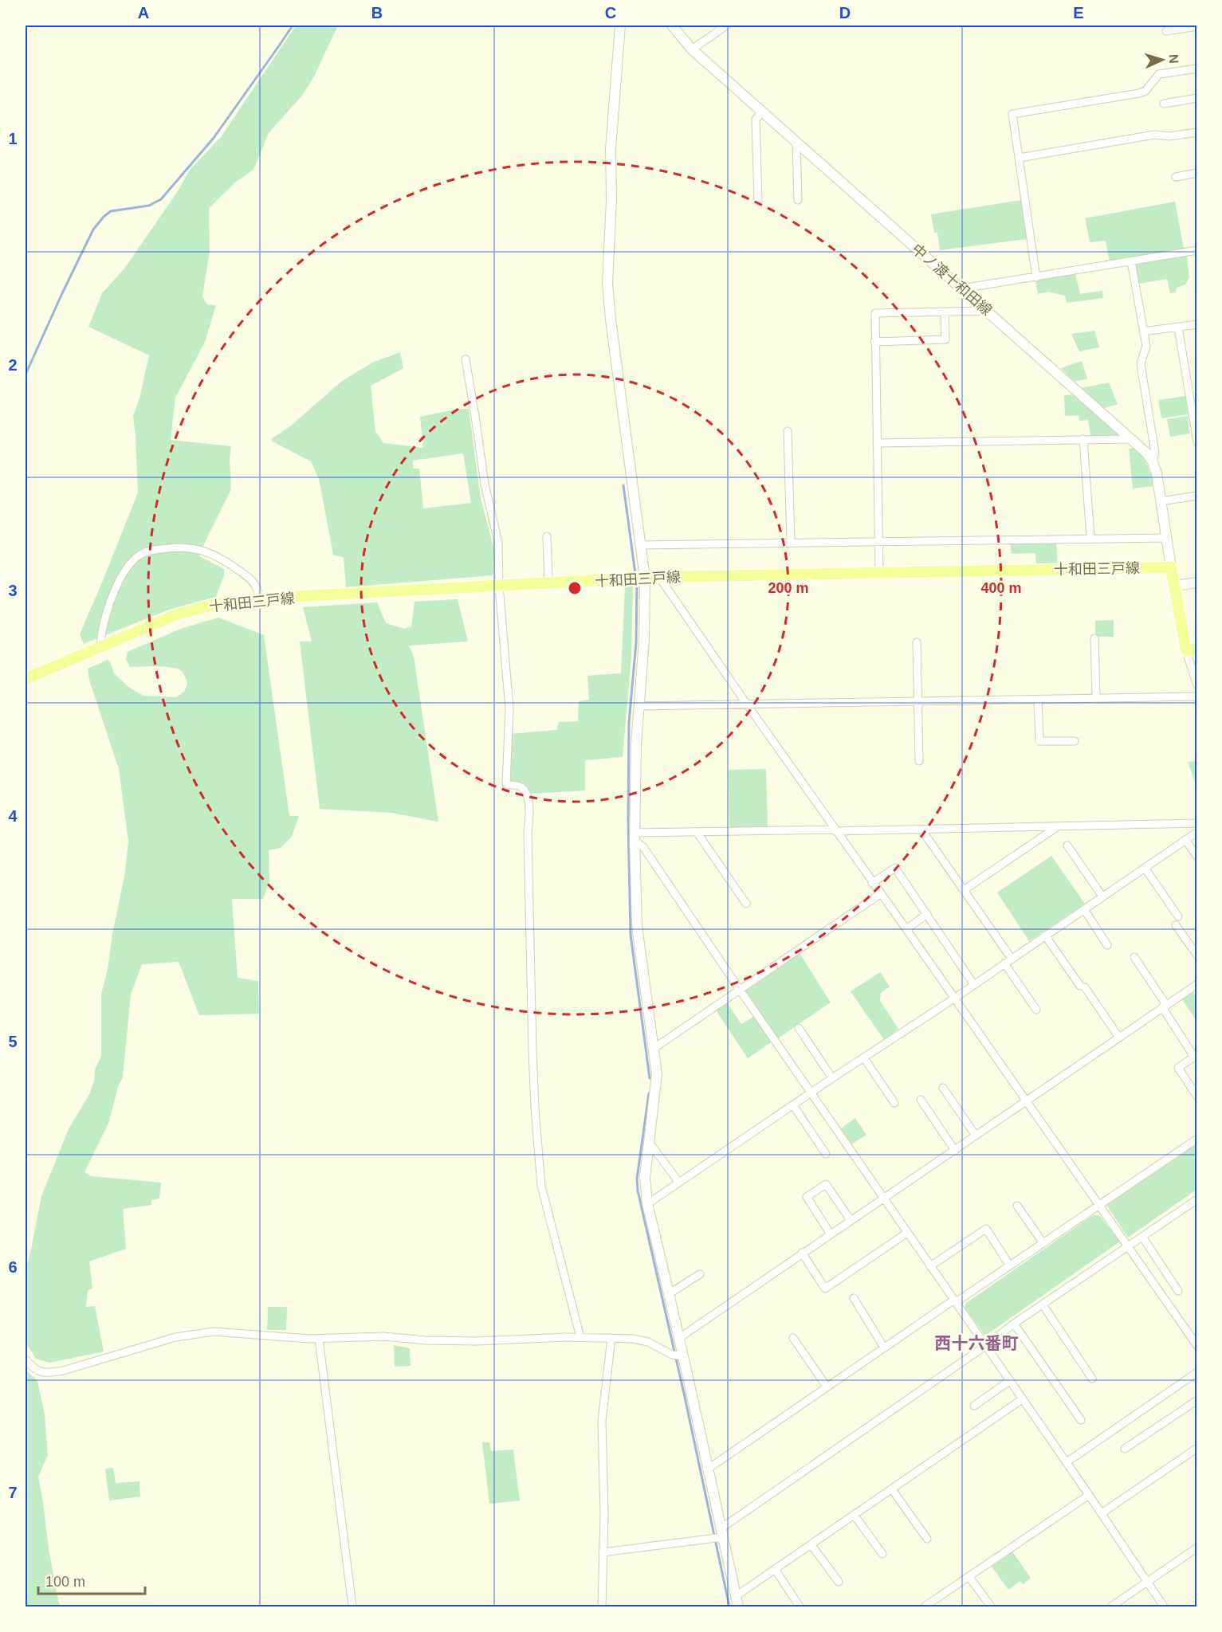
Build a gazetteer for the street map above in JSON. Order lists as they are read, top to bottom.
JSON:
{
  "streets": {
    "main road": ["十和田三戸線"],
    "street": ["中ノ渡十和田線"]
  },
  "crossings": [
    ["中ノ渡十和田線", "十和田三戸線"]
  ],
  "districts": ["西十六番町"],
  "scale_bar": "100 m",
  "north": "right",
  "grid": {
    "columns": [
      "A",
      "B",
      "C",
      "D",
      "E"
    ],
    "rows": [
      "1",
      "2",
      "3",
      "4",
      "5",
      "6",
      "7"
    ]
  },
  "rings": ["200 m", "400 m"]
}
